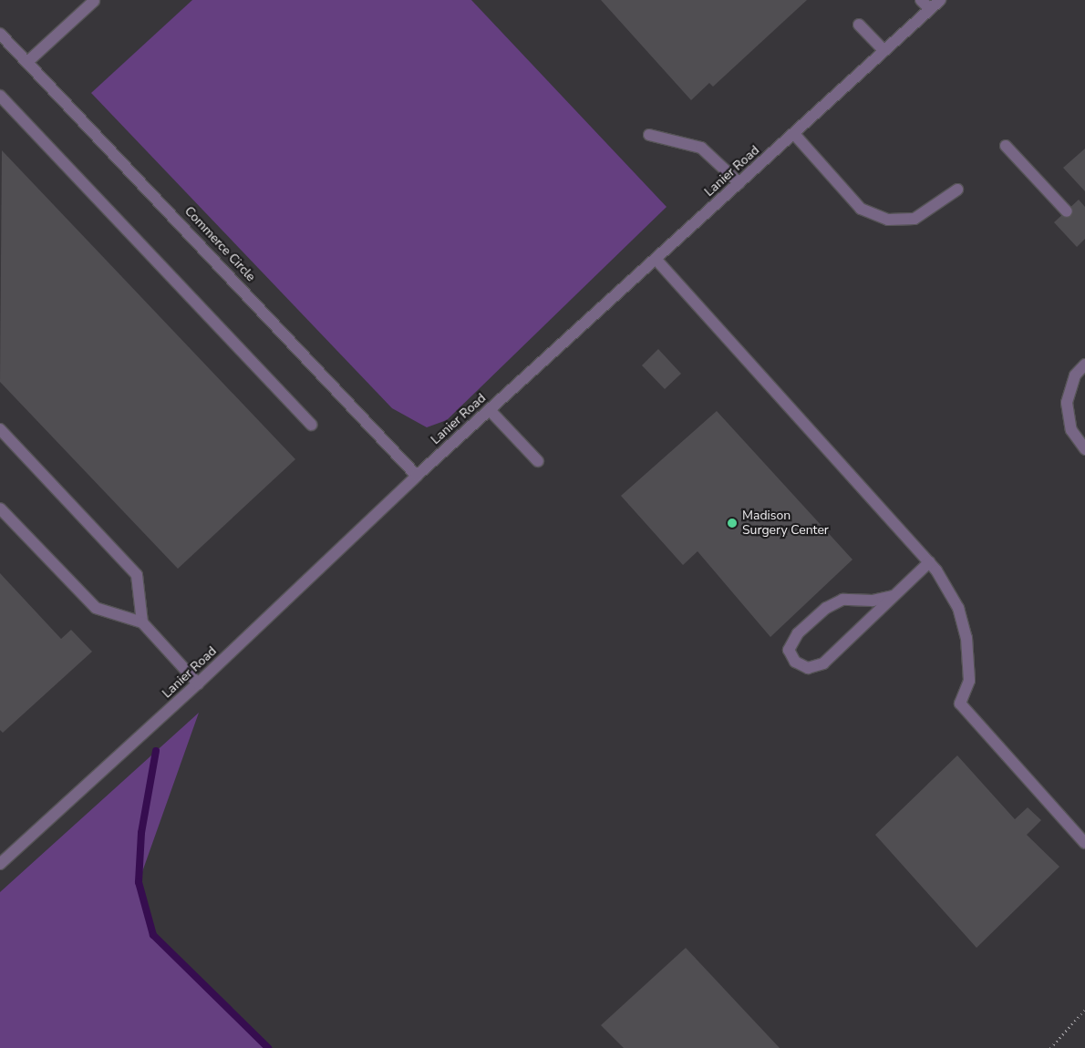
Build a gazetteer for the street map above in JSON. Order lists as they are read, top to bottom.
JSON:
{
  "streets": {
    "street": ["Lanier Road", "Commerce Circle"]
  },
  "crossings": [
    ["Lanier Road", "Commerce Circle"]
  ],
  "places": ["Madison Surgery Center"]
}
